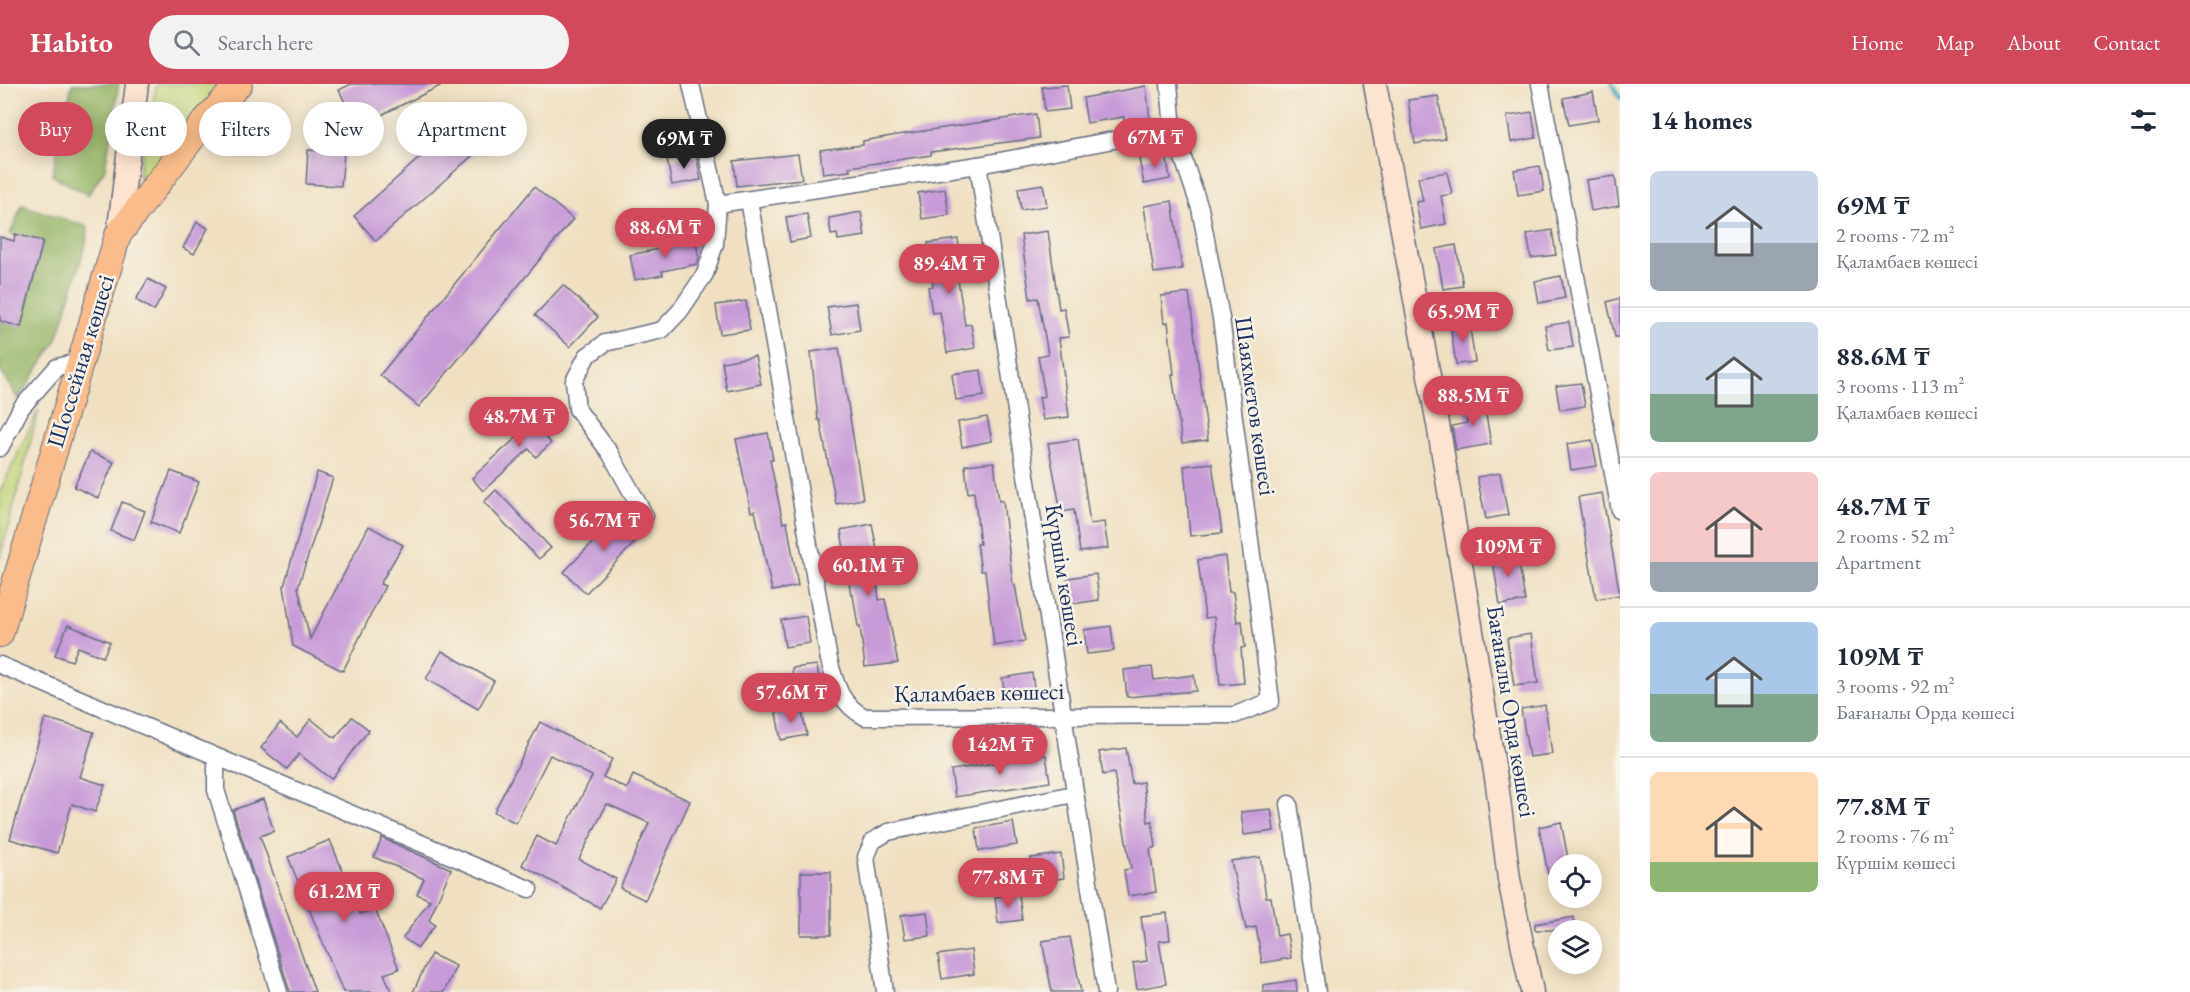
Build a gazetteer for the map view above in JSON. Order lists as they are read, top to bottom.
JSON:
{
  "streets": {
    "main road": ["Шоссейная көшесі"],
    "street": [
      "Шаяхметов көшесі",
      "Күршім көшесі",
      "Қаламбаев көшесі",
      "Бағаналы Орда көшесі"
    ]
  },
  "crossings": [
    ["Шаяхметов көшесі", "Қаламбаев көшесі"],
    ["Күршім көшесі", "Қаламбаев көшесі"]
  ],
  "page": {
    "header": "Habito",
    "search": "Search here",
    "nav": [
      "Home",
      "Map",
      "About",
      "Contact"
    ],
    "heading": "14 homes",
    "chip": [
      "Buy",
      "Rent",
      "Filters",
      "New",
      "Apartment"
    ],
    "price": [
      "67M ₸",
      "69M ₸",
      "88.6M ₸",
      "89.4M ₸",
      "65.9M ₸",
      "88.5M ₸",
      "48.7M ₸",
      "56.7M ₸",
      "109M ₸",
      "60.1M ₸",
      "57.6M ₸",
      "142M ₸",
      "77.8M ₸",
      "61.2M ₸"
    ],
    "list": [
      {
        "name": "69M ₸",
        "note": "2 rooms · 72 m² · Қаламбаев көшесі"
      },
      {
        "name": "88.6M ₸",
        "note": "3 rooms · 113 m² · Қаламбаев көшесі"
      },
      {
        "name": "48.7M ₸",
        "note": "2 rooms · 52 m² · Apartment"
      },
      {
        "name": "109M ₸",
        "note": "3 rooms · 92 m² · Бағаналы Орда көшесі"
      },
      {
        "name": "77.8M ₸",
        "note": "2 rooms · 76 m² · Күршім көшесі"
      }
    ]
  }
}
